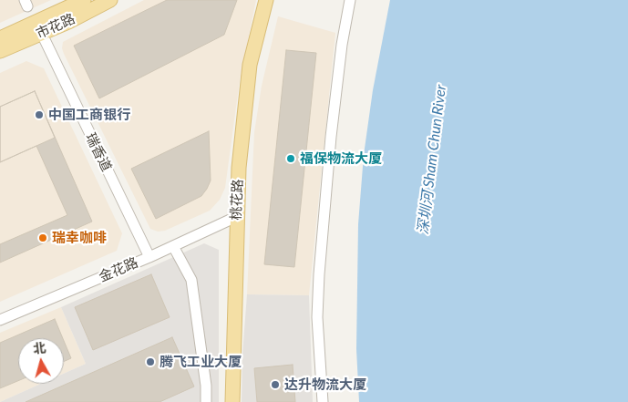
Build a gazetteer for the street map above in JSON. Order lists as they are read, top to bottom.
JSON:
{
  "streets": {
    "main road": ["市花路", "桃花路"],
    "street": ["瑞香道", "金花路"]
  },
  "crossings": [
    ["市花路", "瑞香道"],
    ["瑞香道", "金花路"],
    ["桃花路", "金花路"]
  ],
  "water": ["深圳河 Sham Chun River"],
  "places": [
    "中国工商银行",
    "福保物流大厦",
    "瑞幸咖啡",
    "腾飞工业大厦",
    "达升物流大厦"
  ],
  "north": "top"
}
